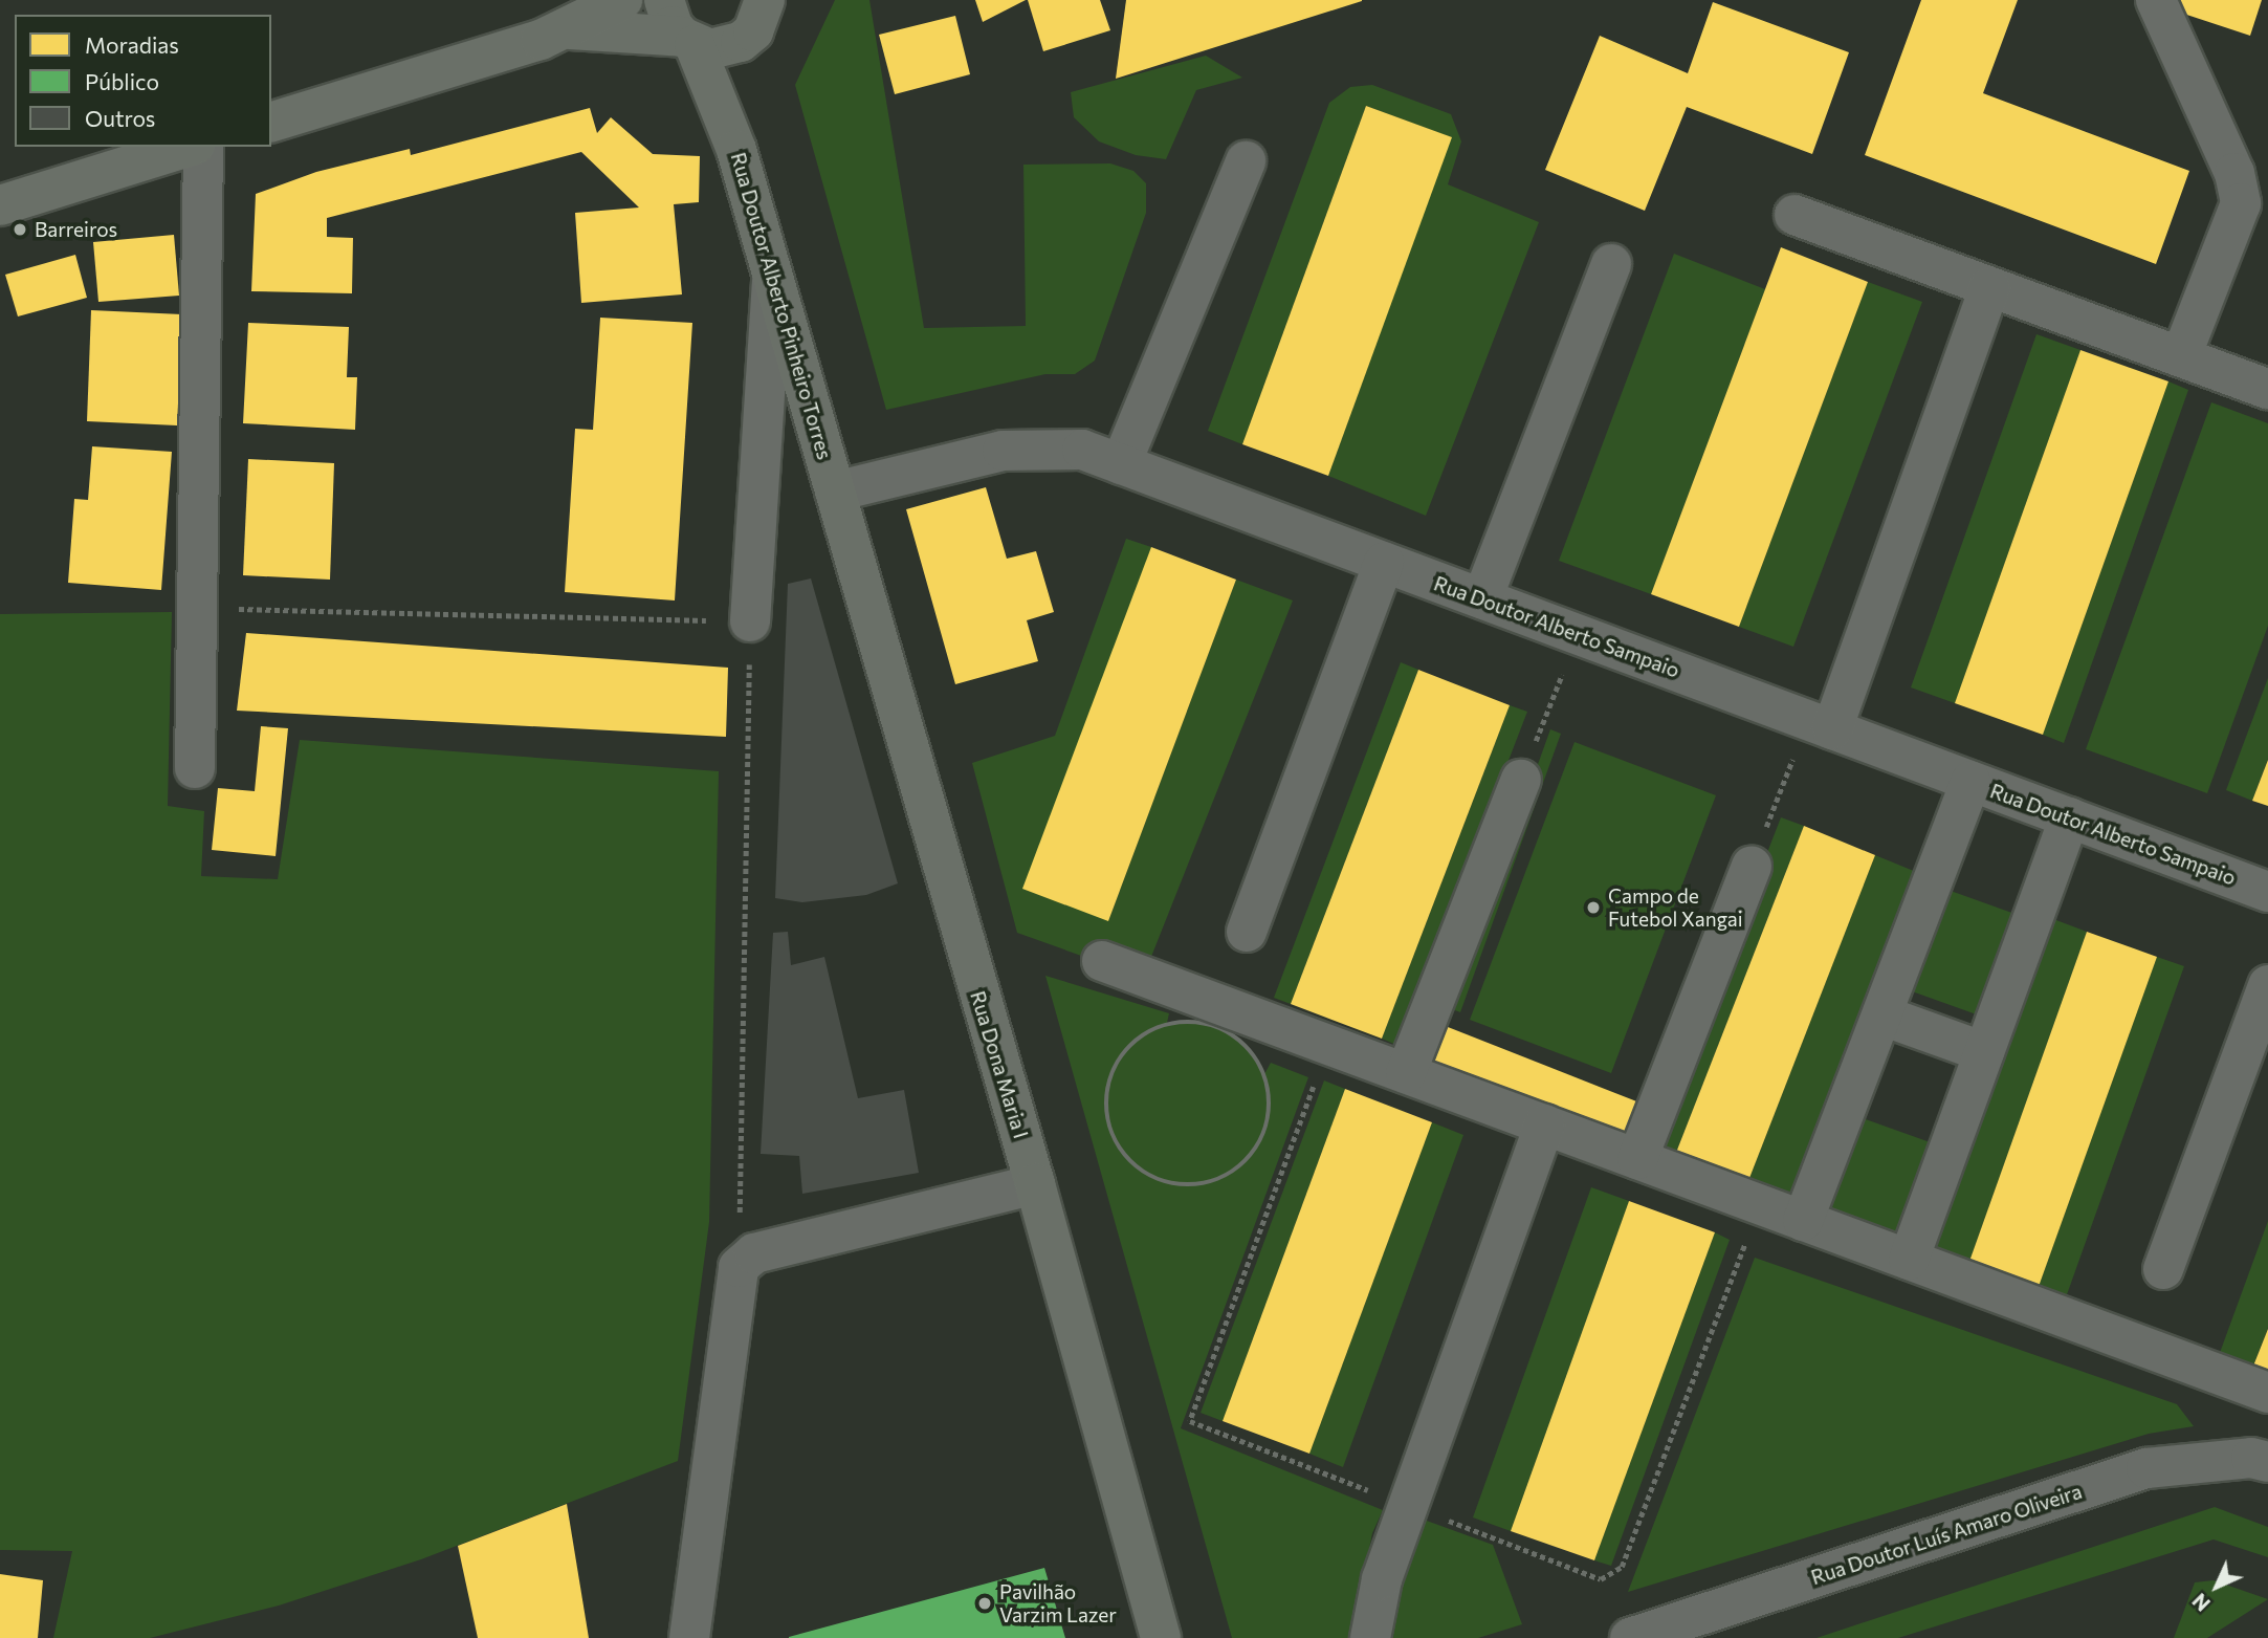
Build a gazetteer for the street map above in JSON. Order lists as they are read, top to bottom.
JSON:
{
  "streets": {
    "main road": ["Rua Doutor Alberto Pinheiro Torres", "Rua Dona Maria I"],
    "street": ["Rua Doutor Alberto Sampaio", "Rua Doutor Luís Amaro Oliveira"]
  },
  "crossings": [
    ["Rua Doutor Alberto Pinheiro Torres", "Rua Doutor Alberto Sampaio"],
    ["Rua Doutor Alberto Pinheiro Torres", "Rua Dona Maria I"],
    ["Rua Doutor Alberto Sampaio", "Rua Dona Maria I"]
  ],
  "places": ["Barreiros", "Campo de Futebol Xangai", "Pavilhão Varzim Lazer"],
  "legend": ["Moradias", "Público", "Outros"],
  "north": "bottom left"
}
